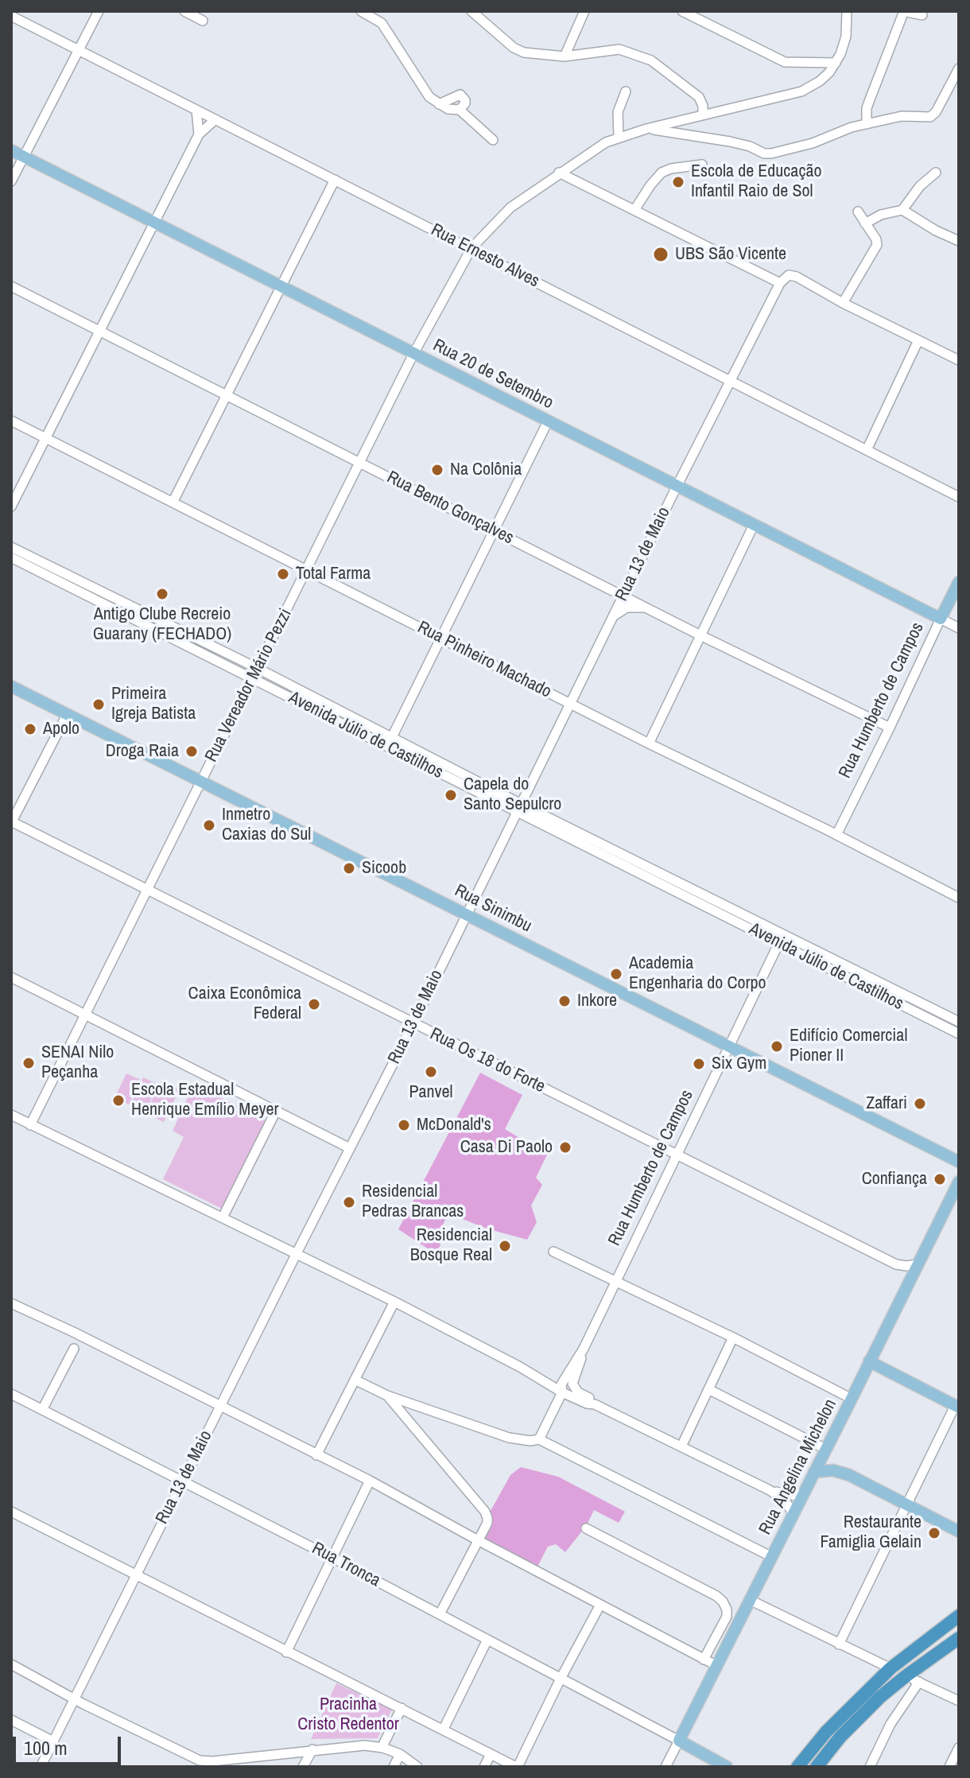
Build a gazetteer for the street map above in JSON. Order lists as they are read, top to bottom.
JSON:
{
  "streets": {
    "main road": [
      "Rua 20 de Setembro",
      "Rua Humberto de Campos",
      "Rua Sinimbu",
      "Rua Angelina Michelon"
    ],
    "street": [
      "Rua Ernesto Alves",
      "Rua Bento Gonçalves",
      "Rua 13 de Maio",
      "Rua Pinheiro Machado",
      "Rua Vereador Mário Pezzi",
      "Avenida Júlio de Castilhos",
      "Rua Os 18 do Forte",
      "Rua Tronca"
    ]
  },
  "crossings": [
    ["Rua Ernesto Alves", "Rua 13 de Maio"],
    ["Rua Ernesto Alves", "Rua Vereador Mário Pezzi"],
    ["Rua 20 de Setembro", "Rua 13 de Maio"],
    ["Rua 20 de Setembro", "Rua Vereador Mário Pezzi"],
    ["Rua 20 de Setembro", "Rua Humberto de Campos"],
    ["Rua Bento Gonçalves", "Rua 13 de Maio"],
    ["Rua Bento Gonçalves", "Rua Vereador Mário Pezzi"],
    ["Rua Bento Gonçalves", "Rua Humberto de Campos"],
    ["Rua 13 de Maio", "Rua Pinheiro Machado"],
    ["Rua 13 de Maio", "Avenida Júlio de Castilhos"],
    ["Rua 13 de Maio", "Rua Sinimbu"],
    ["Rua 13 de Maio", "Rua Os 18 do Forte"],
    ["Rua 13 de Maio", "Rua Tronca"],
    ["Rua Pinheiro Machado", "Rua Vereador Mário Pezzi"],
    ["Rua Pinheiro Machado", "Rua Humberto de Campos"],
    ["Rua Vereador Mário Pezzi", "Avenida Júlio de Castilhos"],
    ["Rua Vereador Mário Pezzi", "Rua Sinimbu"],
    ["Rua Vereador Mário Pezzi", "Rua Os 18 do Forte"],
    ["Rua Humberto de Campos", "Avenida Júlio de Castilhos"],
    ["Rua Humberto de Campos", "Rua Sinimbu"],
    ["Rua Humberto de Campos", "Rua Os 18 do Forte"],
    ["Rua Os 18 do Forte", "Rua Angelina Michelon"],
    ["Rua Angelina Michelon", "Rua Tronca"]
  ],
  "parks": ["Pracinha Cristo Redentor"],
  "places": [
    "Escola de Educação Infantil Raio de Sol",
    "UBS São Vicente",
    "Na Colônia",
    "´Total Farma",
    "Antigo Clube Recreio Guarany (FECHADO)",
    "Primeira Igreja Batista",
    "Apolo",
    "Droga Raia",
    "Capela do Santo Sepulcro",
    "Inmetro Caxias do Sul",
    "Sicoob",
    "Academia Engenharia do Corpo",
    "Inkore",
    "Caixa Econômica Federal",
    "Edifício Comercial Pioner II",
    "SENAI Nilo Peçanha",
    "Six Gym",
    "Panvel",
    "Escola Estadual Henrique Emílio Meyer",
    "Zaffari",
    "McDonald's",
    "Casa Di Paolo",
    "Confiança",
    "Residencial Pedras Brancas",
    "Residencial Bosque Real",
    "Restaurante Famiglia Gelain"
  ],
  "scale_bar": "100 m"
}
